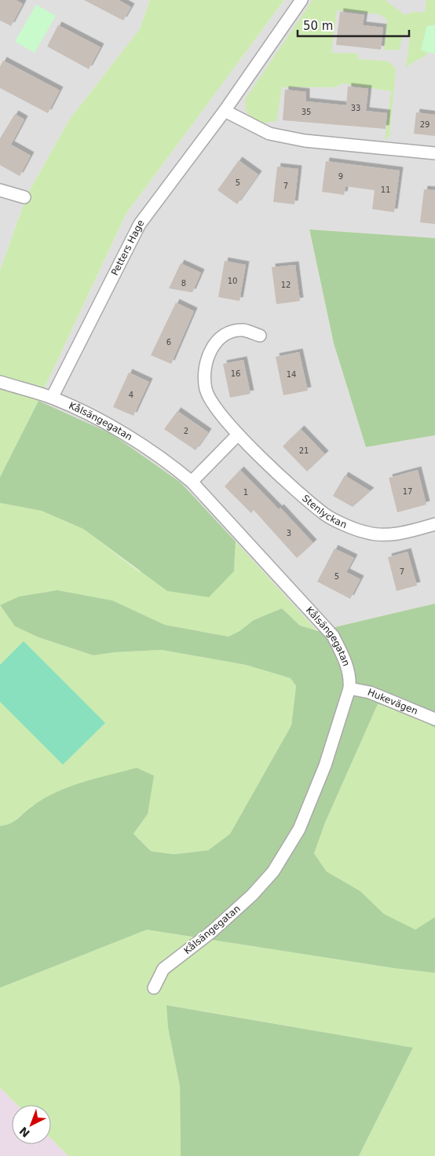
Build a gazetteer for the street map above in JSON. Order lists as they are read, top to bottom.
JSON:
{
  "streets": {
    "street": [
      "Petters Hage",
      "Kålsängegatan",
      "Stenlyckan",
      "Hukevägen"
    ]
  },
  "crossings": [
    ["Petters Hage", "Kålsängegatan"],
    ["Kålsängegatan", "Hukevägen"]
  ],
  "house_numbers": [
    "33",
    "35",
    "29",
    "9",
    "5",
    "7",
    "11",
    "10",
    "8",
    "12",
    "6",
    "16",
    "14",
    "4",
    "2",
    "21",
    "17",
    "1",
    "3",
    "7",
    "5"
  ],
  "scale_bar": "50 m",
  "north": "bottom left"
}
